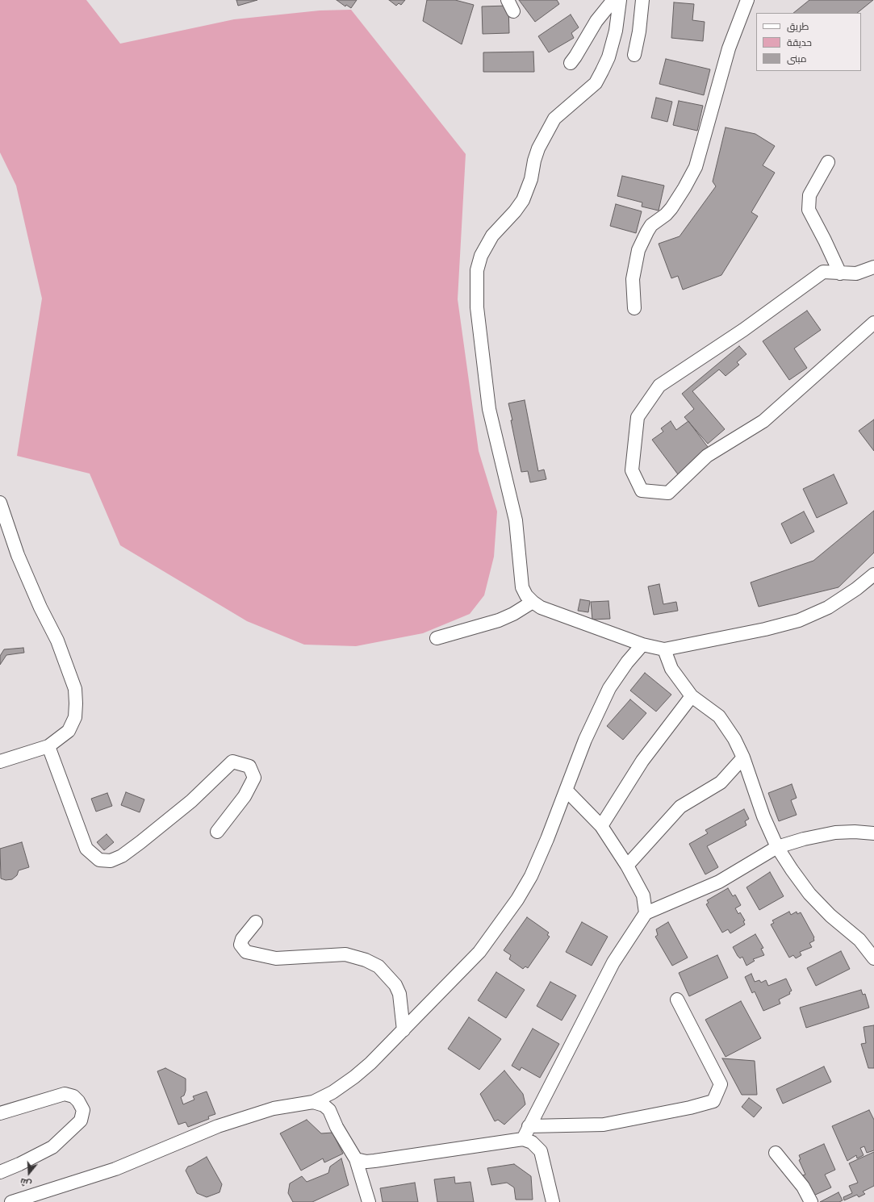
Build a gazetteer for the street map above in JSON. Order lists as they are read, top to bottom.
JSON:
{
  "legend": ["طريق", "حديقة", "مبنى"],
  "north": "bottom"
}
